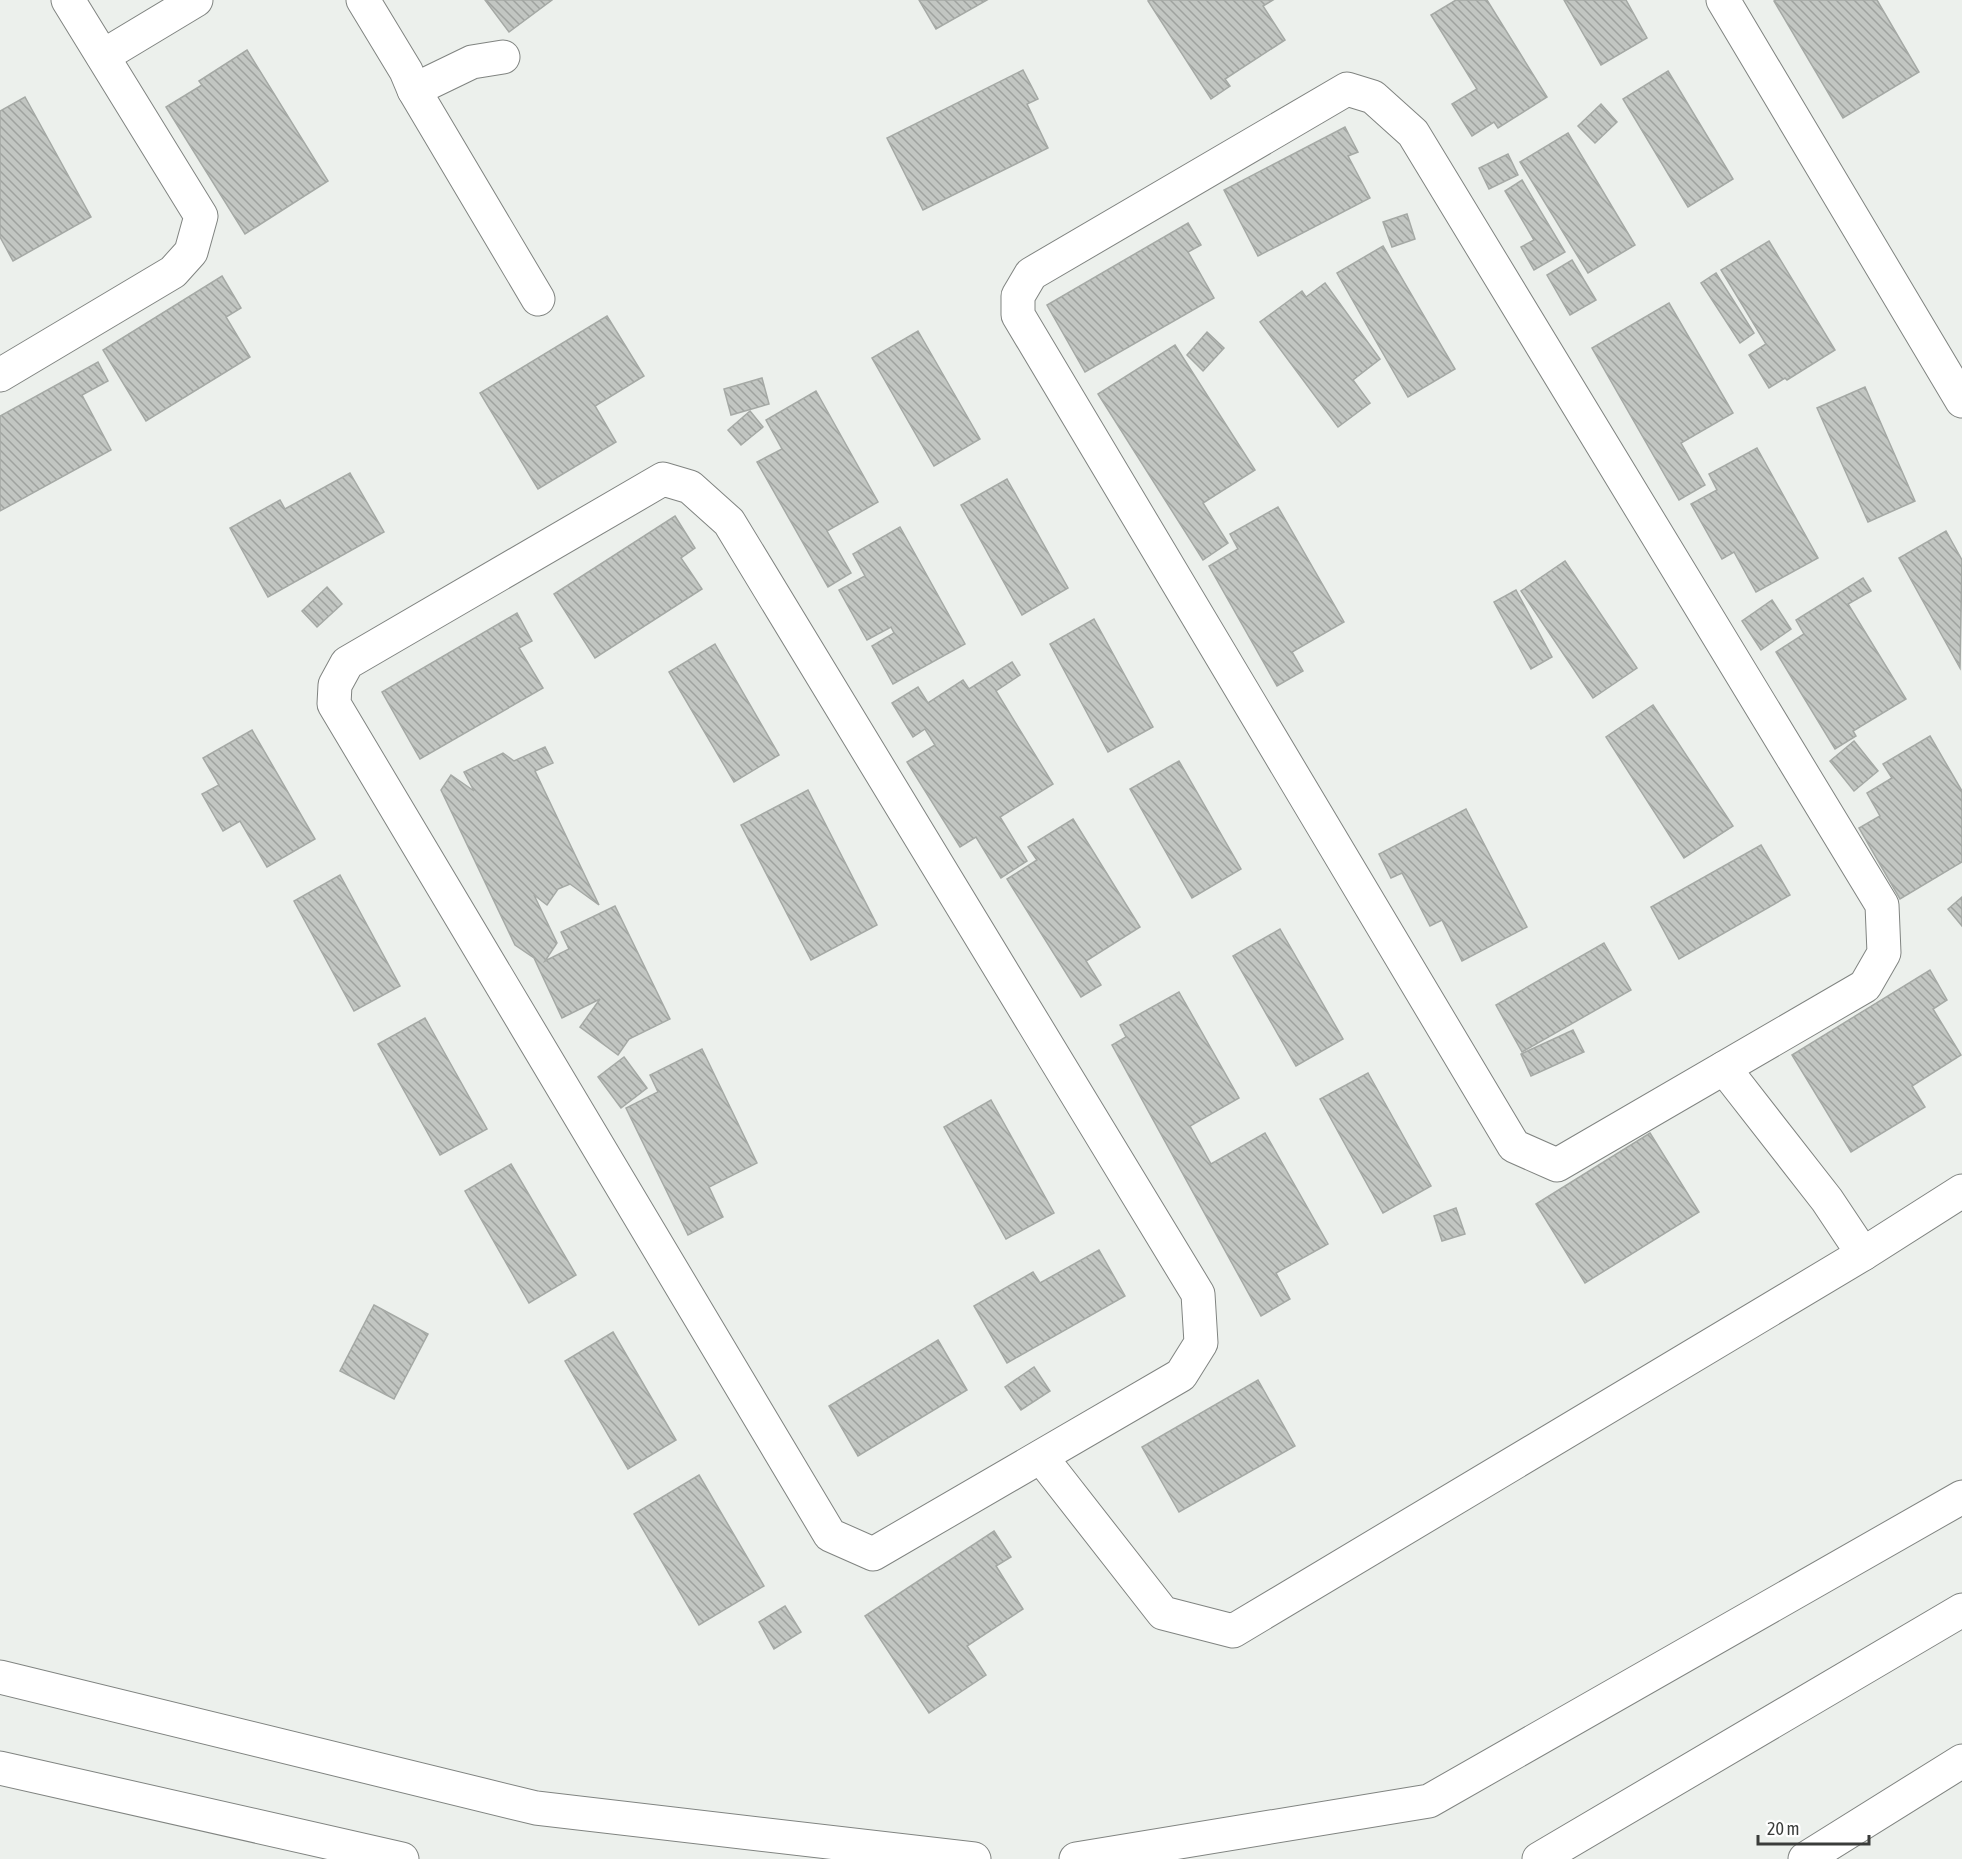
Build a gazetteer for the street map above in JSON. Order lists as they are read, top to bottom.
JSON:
{
  "scale_bar": "20 m"
}
